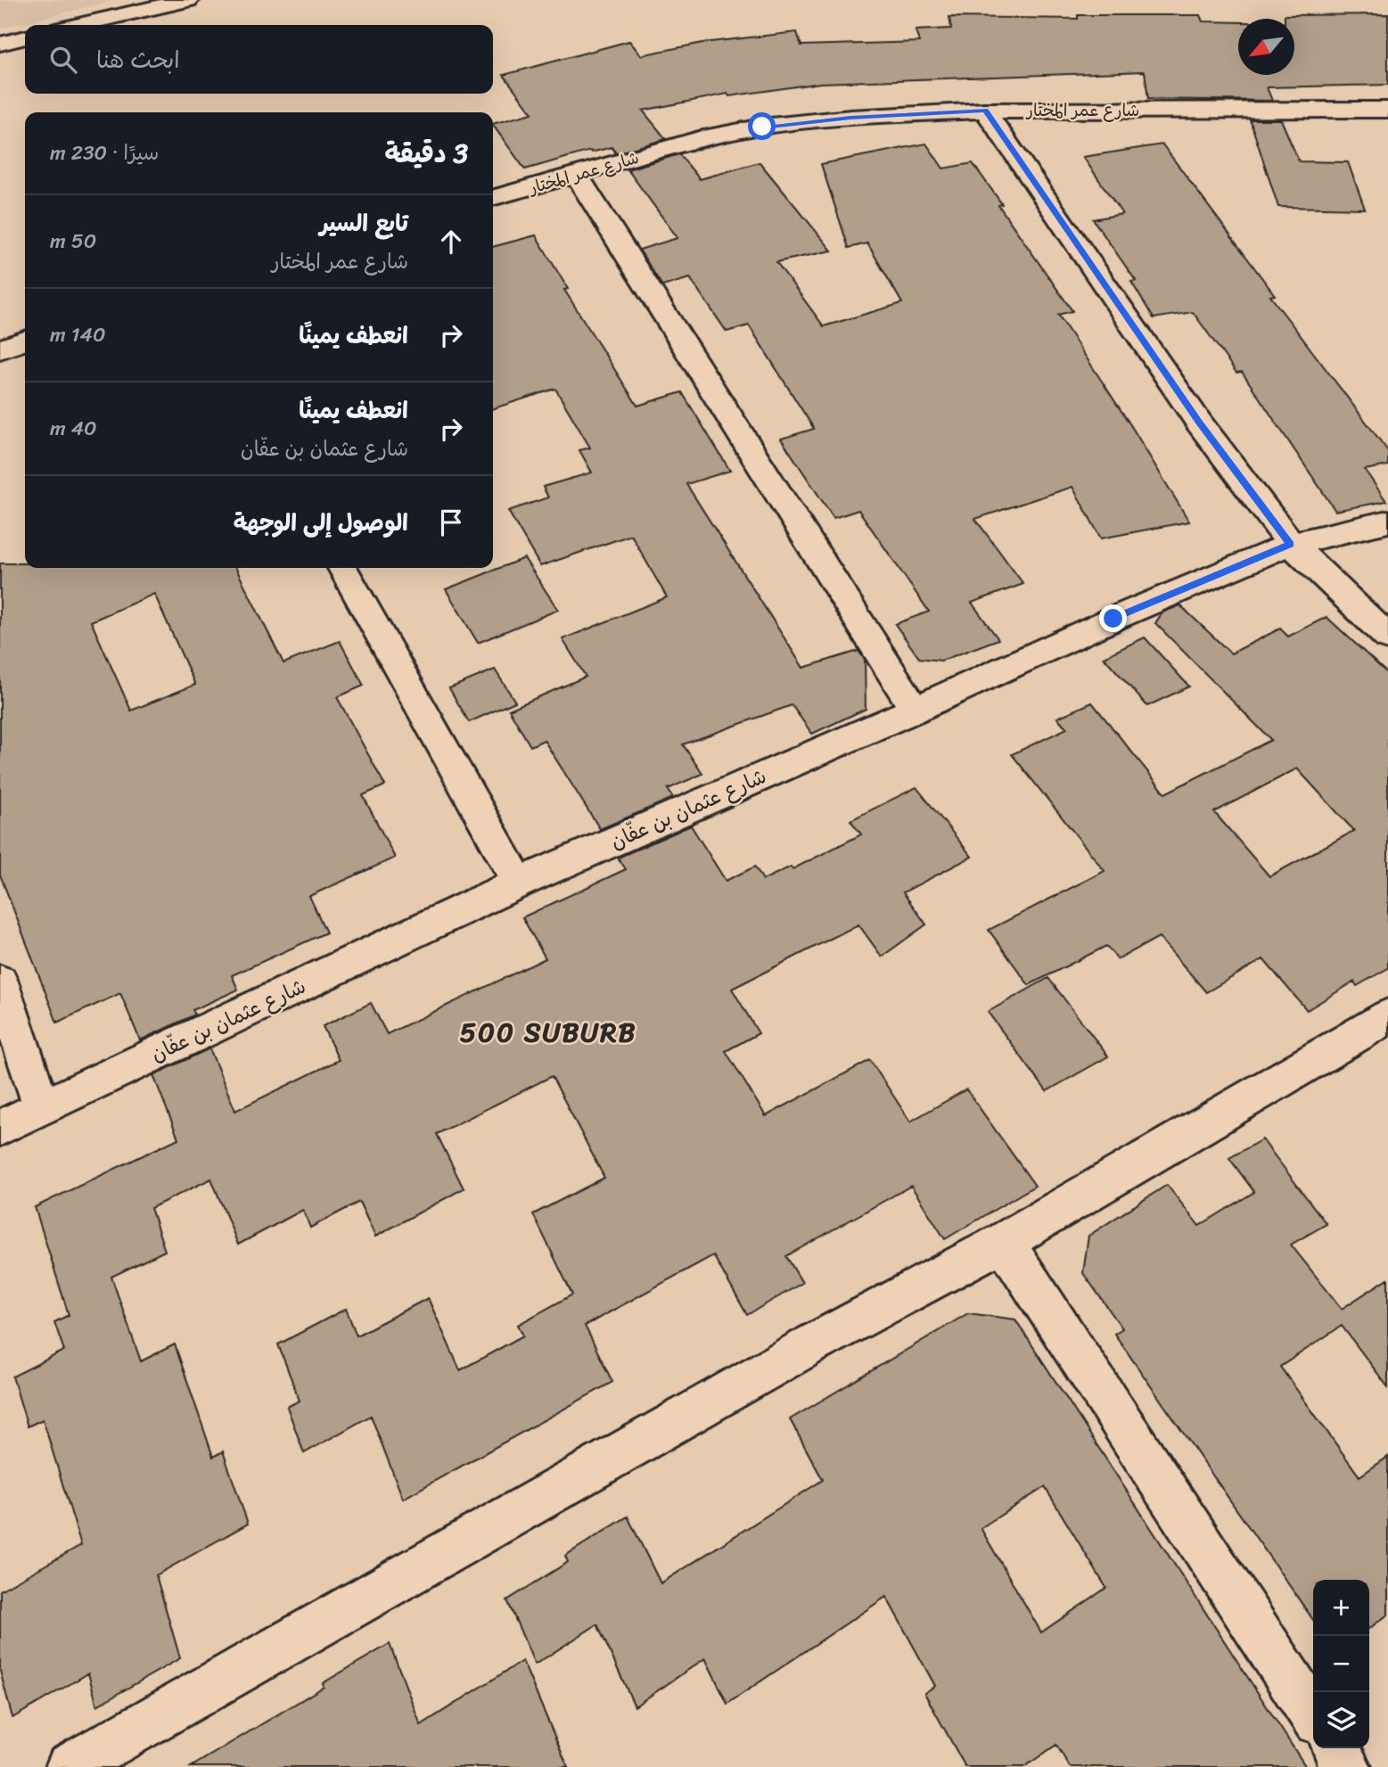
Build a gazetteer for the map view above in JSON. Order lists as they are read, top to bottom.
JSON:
{
  "streets": {
    "street": ["شارع عمر المختار", "شارع عثمان بن عفّان"]
  },
  "districts": ["500 SUBURB"],
  "north": "bottom left",
  "page": {
    "search": "ابحث هنا",
    "heading": ["3 دقيقة", "سيرًا · 230 m"],
    "list": [
      ["تابع السير", "شارع عمر المختار", "50 m"],
      ["انعطف يمينًا", "140 m"],
      ["انعطف يمينًا", "شارع عثمان بن عفّان", "40 m"],
      "الوصول إلى الوجهة"
    ],
    "map_buttons": ["+", "−"]
  }
}
